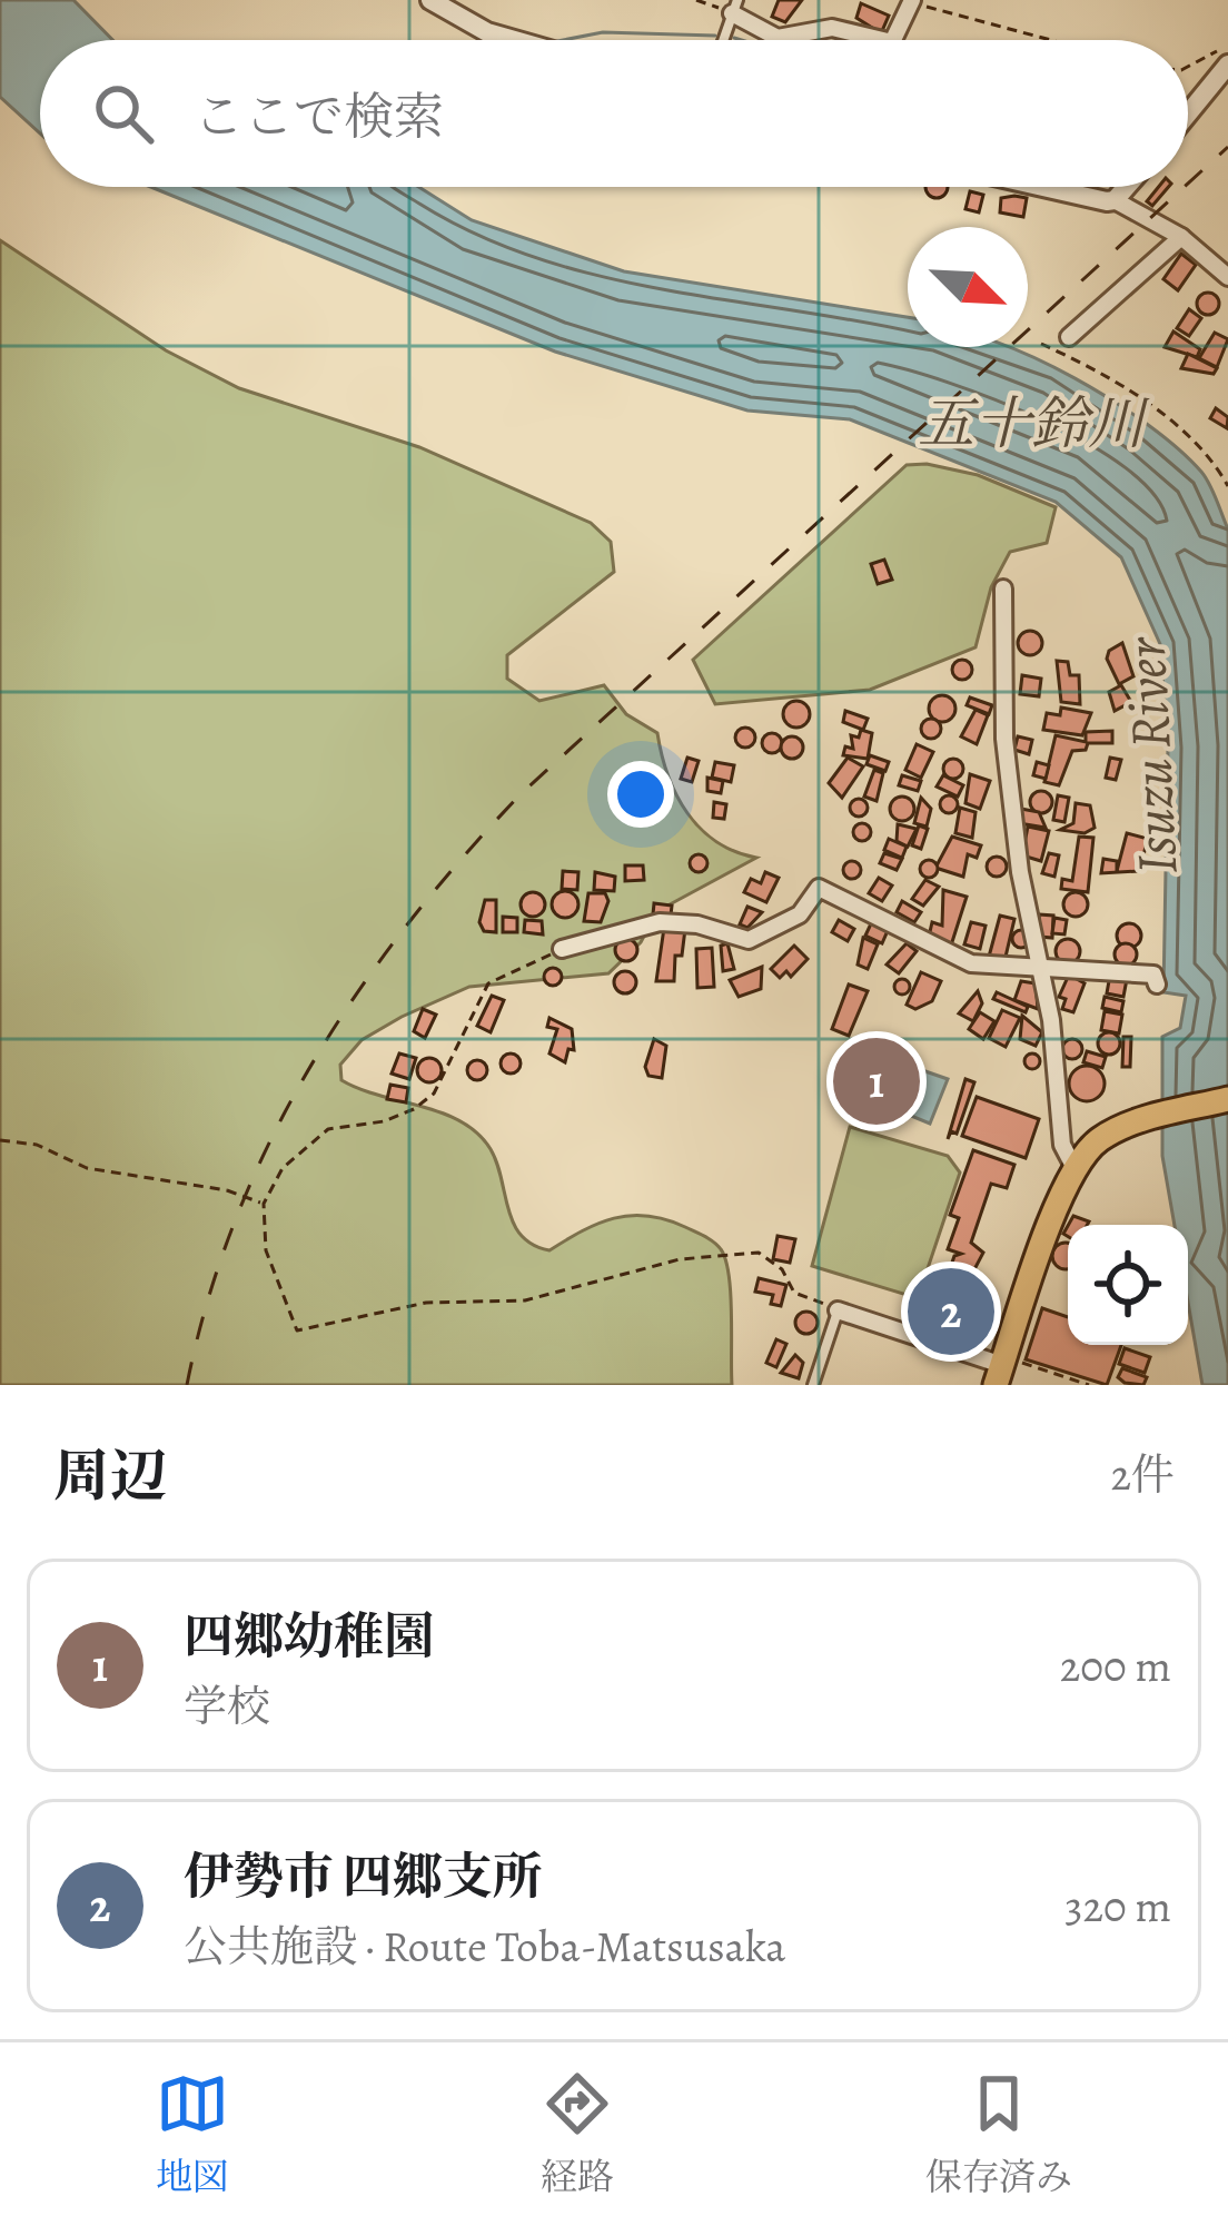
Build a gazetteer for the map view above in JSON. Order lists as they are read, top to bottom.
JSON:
{
  "water": ["五十鈴川", "Isuzu River"],
  "north": "bottom right",
  "page": {
    "search": "ここで検索",
    "pins": ["1", "2"],
    "heading": ["周辺", "2件"],
    "list": [
      {
        "mark": "1",
        "name": "四郷幼稚園",
        "note": "学校",
        "value": "200 m"
      },
      {
        "mark": "2",
        "name": "伊勢市 四郷支所",
        "note": "公共施設 · Route Toba-Matsusaka",
        "value": "320 m"
      }
    ],
    "nav": ["地図", "経路", "保存済み"]
  }
}
